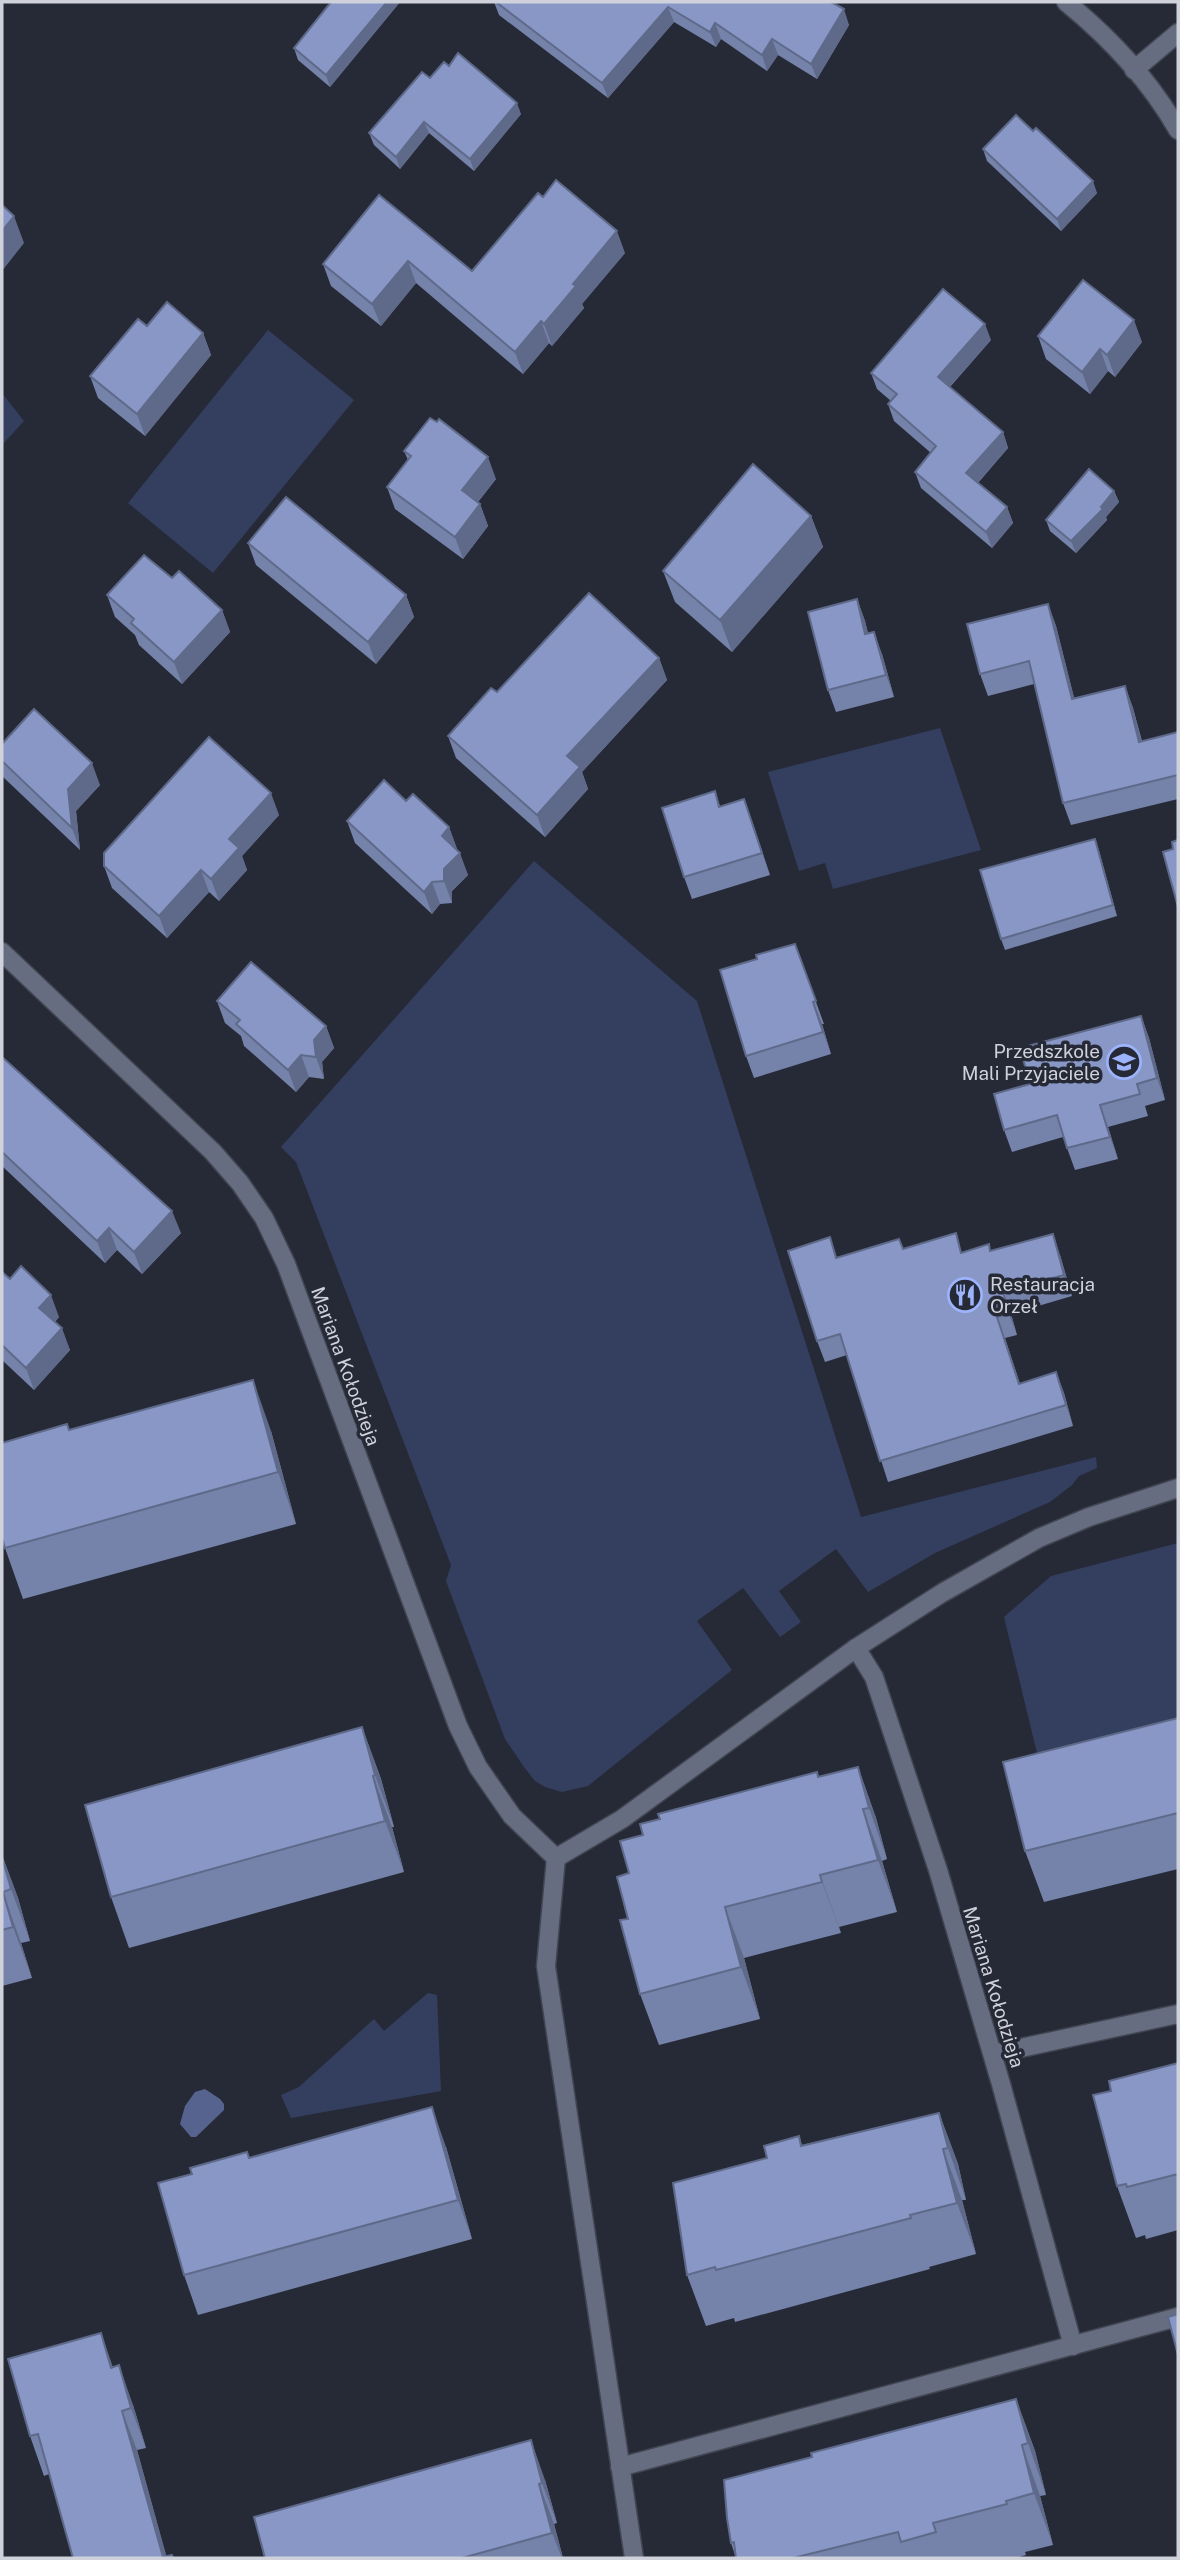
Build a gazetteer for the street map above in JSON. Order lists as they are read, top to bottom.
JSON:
{
  "streets": {
    "street": ["Mariana Kołodzieja"]
  },
  "places": {
    "school or university": ["Przedszkole Mali Przyjaciele"],
    "restaurant": ["Restauracja Orzeł"]
  }
}
